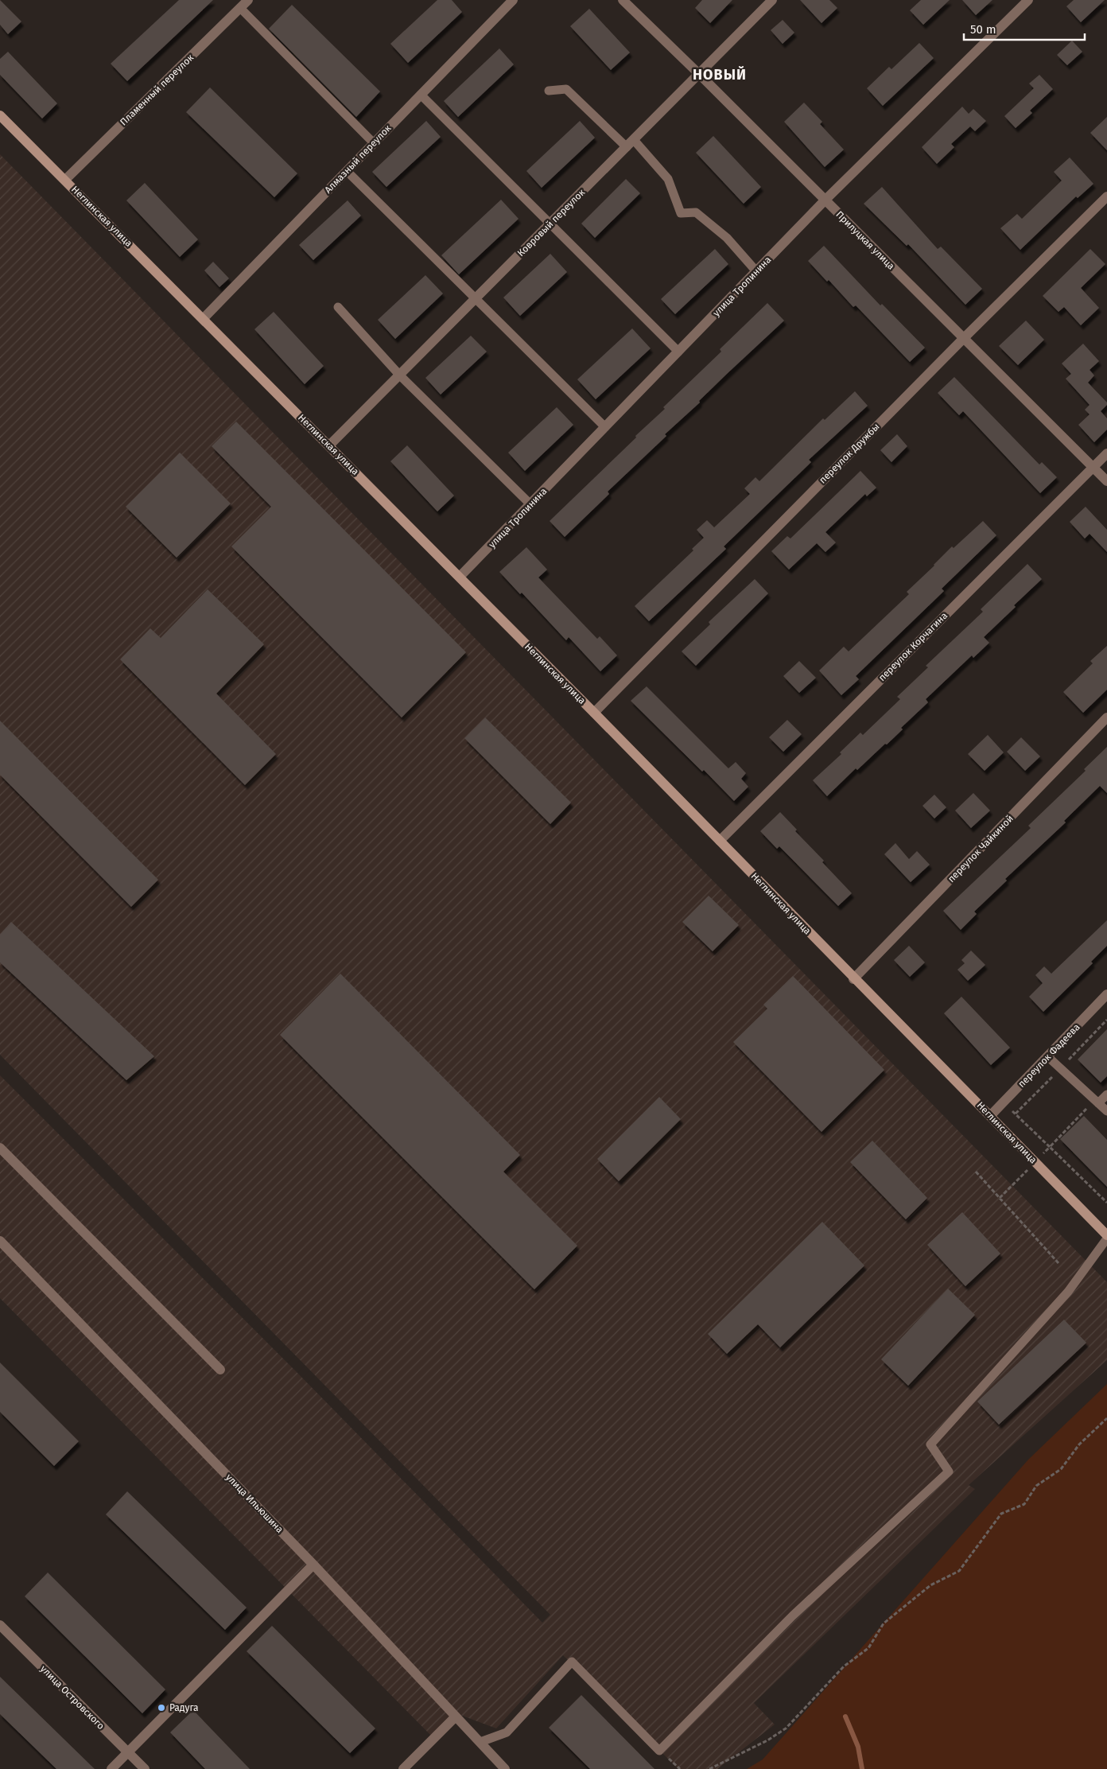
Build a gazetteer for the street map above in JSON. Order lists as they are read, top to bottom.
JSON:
{
  "streets": {
    "street": [
      "Пламенный переулок",
      "Алмазный переулок",
      "Неглинская улица",
      "Ковровый переулок",
      "Прилуцкая улица",
      "улица Тропинина",
      "переулок Дружбы",
      "переулок Корчагина",
      "переулок Чайкиной",
      "переулок Фадеева",
      "улица Ильюшина",
      "улица Островского"
    ]
  },
  "crossings": [
    ["Пламенный переулок", "Неглинская улица"],
    ["Алмазный переулок", "Неглинская улица"],
    ["Неглинская улица", "Ковровый переулок"],
    ["Неглинская улица", "улица Тропинина"],
    ["Неглинская улица", "переулок Дружбы"],
    ["Неглинская улица", "переулок Корчагина"],
    ["Неглинская улица", "переулок Чайкиной"],
    ["Неглинская улица", "переулок Фадеева"],
    ["Ковровый переулок", "Прилуцкая улица"],
    ["Прилуцкая улица", "улица Тропинина"],
    ["Прилуцкая улица", "переулок Дружбы"],
    ["Прилуцкая улица", "переулок Корчагина"]
  ],
  "districts": ["НОВЫЙ"],
  "places": ["Радуга"],
  "scale_bar": "50 m"
}
